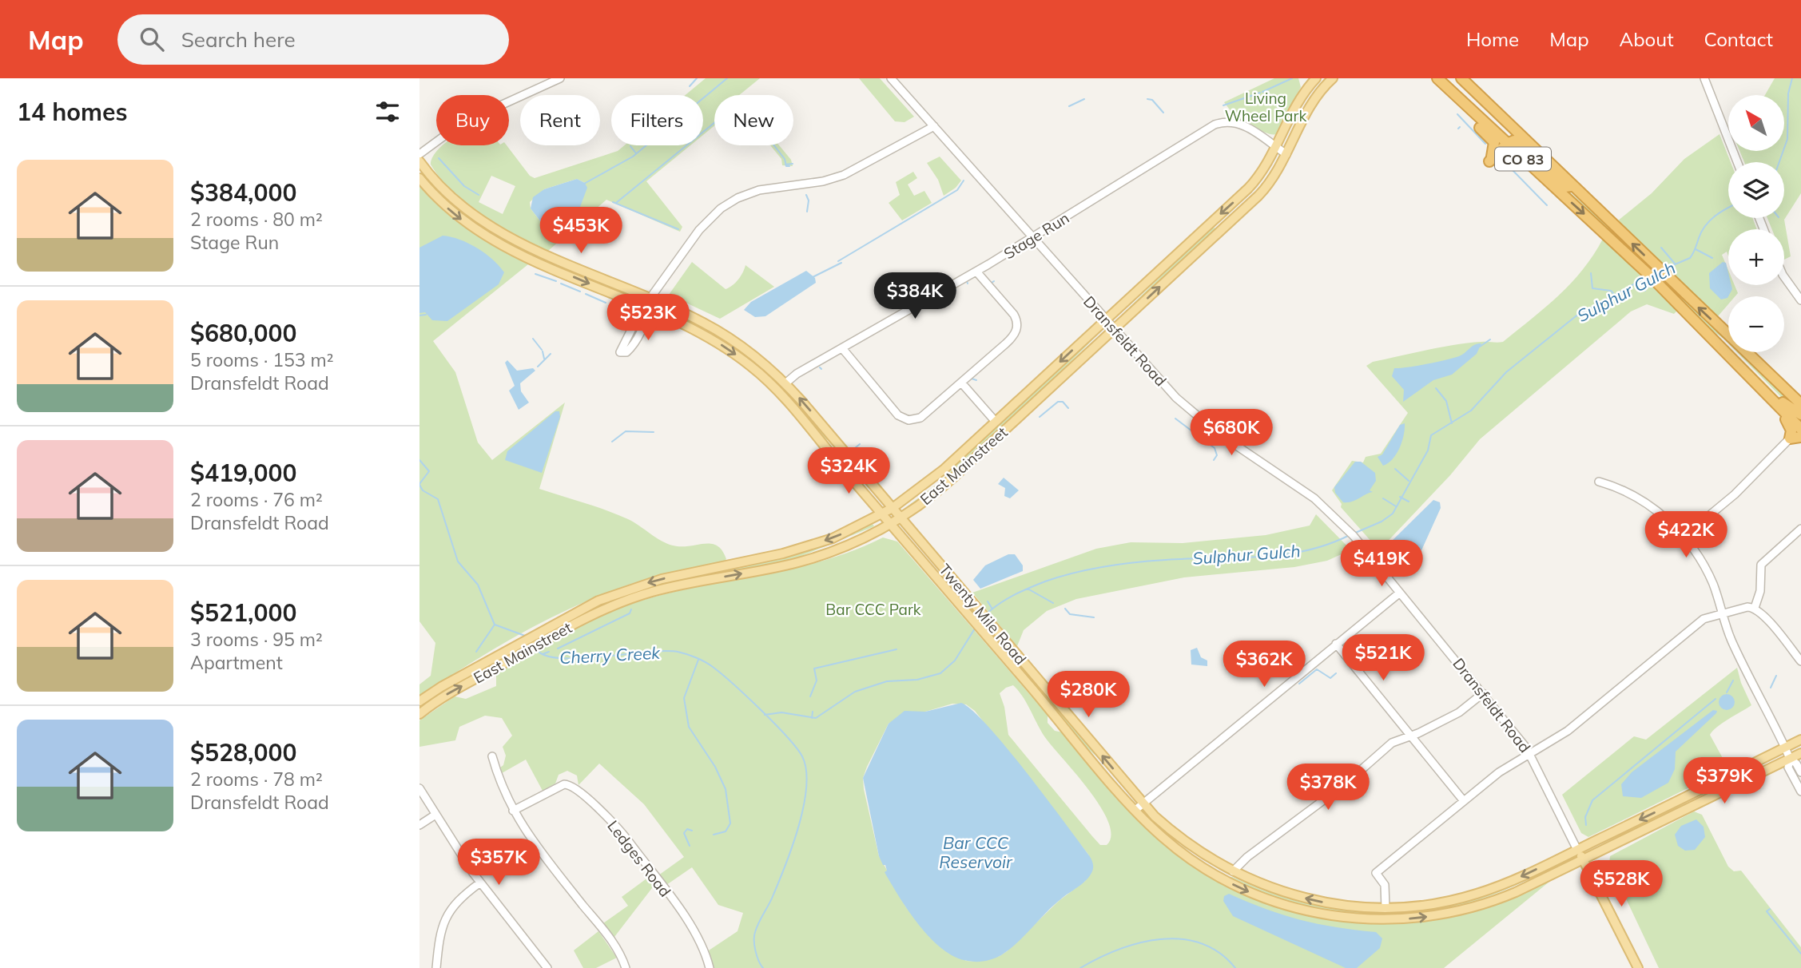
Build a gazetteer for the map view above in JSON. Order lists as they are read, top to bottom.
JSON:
{
  "streets": {
    "highway": ["CO 83"],
    "main road": ["Dransfeldt Road", "East Mainstreet", "Twenty Mile Road"],
    "street": ["Stage Run", "Ledges Road"]
  },
  "crossings": [
    ["Stage Run", "Dransfeldt Road"],
    ["Stage Run", "East Mainstreet"],
    ["Stage Run", "Twenty Mile Road"],
    ["Dransfeldt Road", "East Mainstreet"],
    ["Dransfeldt Road", "Twenty Mile Road"],
    ["East Mainstreet", "Twenty Mile Road"]
  ],
  "water": ["Sulphur Gulch", "Cherry Creek", "Bar CCC Reservoir"],
  "parks": ["Living Wheel Park", "Bar CCC Park"],
  "north": "top left",
  "page": {
    "header": "Map",
    "search": "Search here",
    "nav": [
      "Home",
      "Map",
      "About",
      "Contact"
    ],
    "heading": "14 homes",
    "map_buttons": ["+", "−"],
    "chip": [
      "Buy",
      "Rent",
      "Filters",
      "New"
    ],
    "list": [
      {
        "name": "$384,000",
        "note": "2 rooms · 80 m² · Stage Run"
      },
      {
        "name": "$680,000",
        "note": "5 rooms · 153 m² · Dransfeldt Road"
      },
      {
        "name": "$419,000",
        "note": "2 rooms · 76 m² · Dransfeldt Road"
      },
      {
        "name": "$521,000",
        "note": "3 rooms · 95 m² · Apartment"
      },
      {
        "name": "$528,000",
        "note": "2 rooms · 78 m² · Dransfeldt Road"
      }
    ],
    "price": [
      "$453K",
      "$384K",
      "$523K",
      "$680K",
      "$324K",
      "$422K",
      "$419K",
      "$521K",
      "$362K",
      "$280K",
      "$379K",
      "$378K",
      "$357K",
      "$528K"
    ]
  }
}
